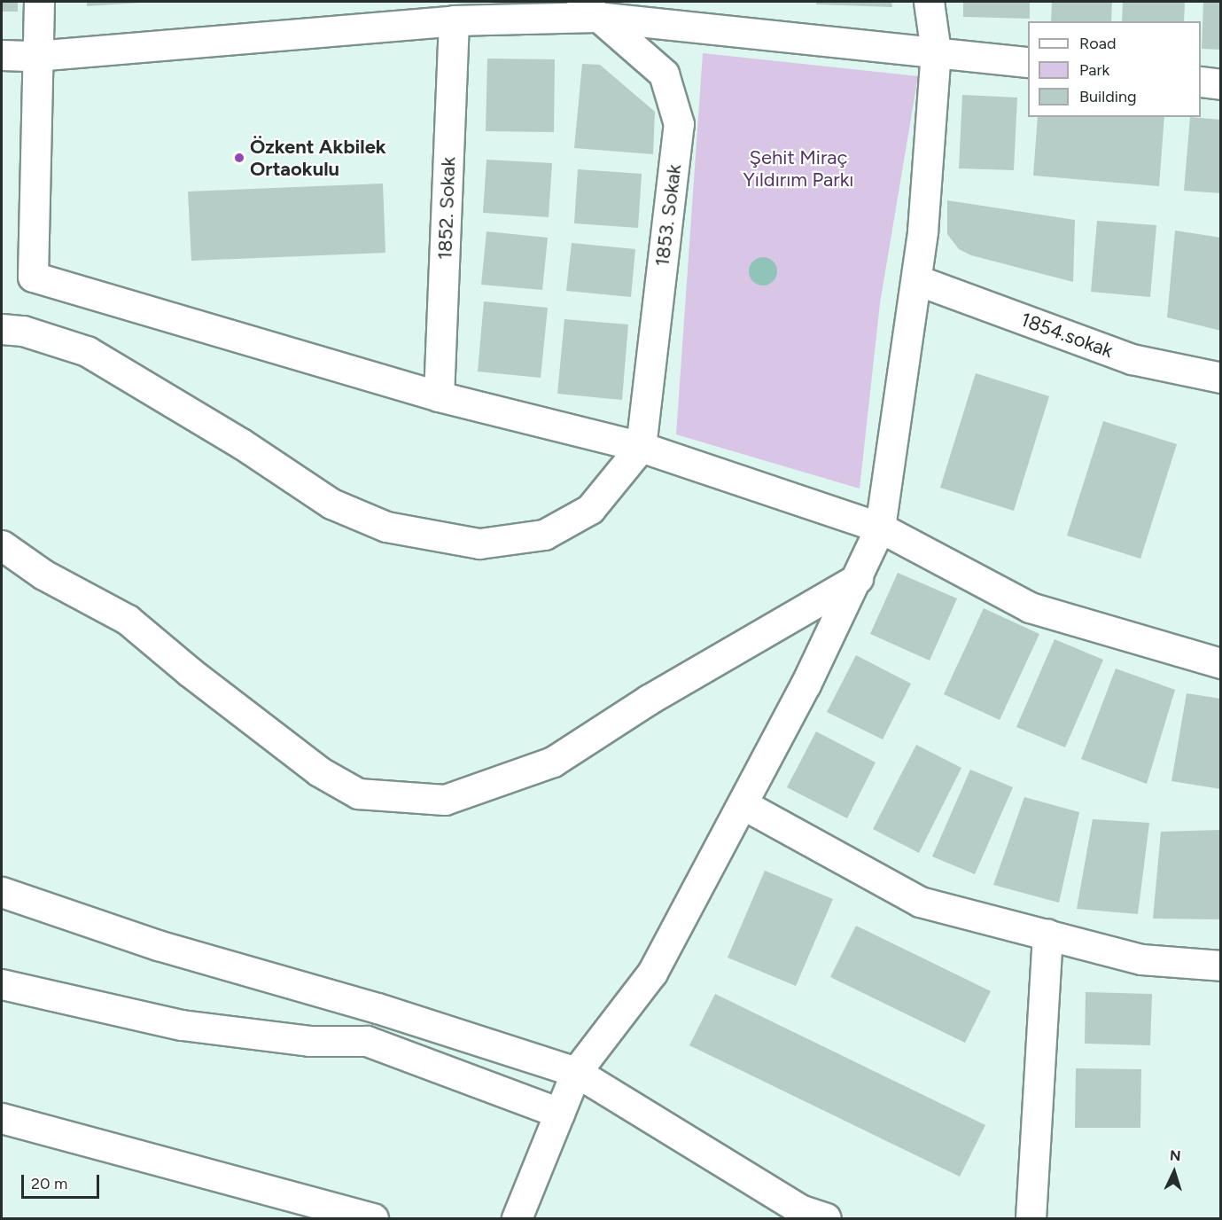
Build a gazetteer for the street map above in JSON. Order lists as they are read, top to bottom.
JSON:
{
  "streets": {
    "street": ["1852. Sokak", "1853. Sokak", "1854.sokak"]
  },
  "parks": ["Şehit Miraç Yıldırım Parkı"],
  "places": ["Özkent Akbilek Ortaokulu"],
  "legend": ["Road", "Park", "Building"],
  "scale_bar": "20 m",
  "north": "top"
}
